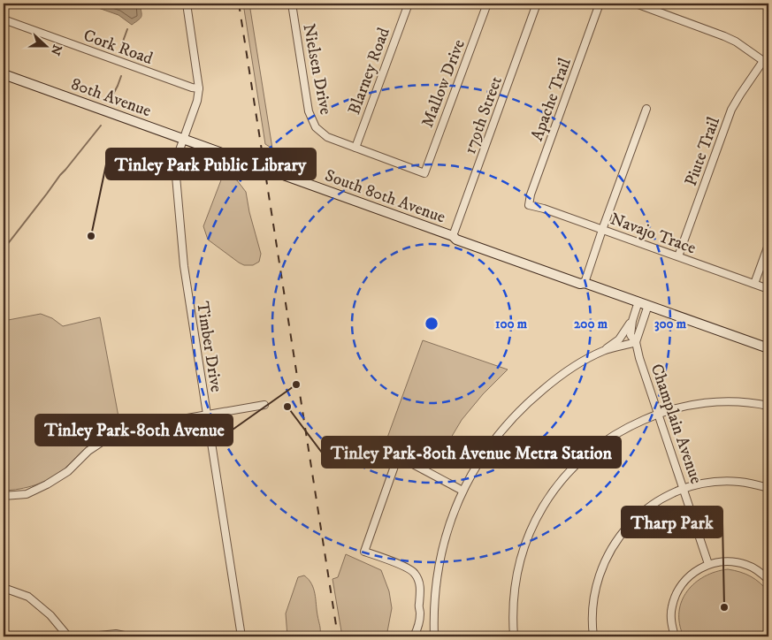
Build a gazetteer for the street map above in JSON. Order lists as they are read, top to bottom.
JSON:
{
  "streets": {
    "street": [
      "Cork Road",
      "Nielsen Drive",
      "Blarney Road",
      "Mallow Drive",
      "80th Avenue",
      "Apache Trail",
      "179th Street",
      "Piute Trail",
      "South 80th Avenue",
      "Navajo Trace",
      "Timber Drive",
      "Champlain Avenue"
    ]
  },
  "crossings": [
    ["Cork Road", "Timber Drive"],
    ["Nielsen Drive", "Blarney Road"],
    ["Nielsen Drive", "Mallow Drive"],
    ["80th Avenue", "South 80th Avenue"],
    ["80th Avenue", "Timber Drive"],
    ["Apache Trail", "Navajo Trace"],
    ["179th Street", "South 80th Avenue"],
    ["Piute Trail", "Navajo Trace"],
    ["South 80th Avenue", "Timber Drive"],
    ["South 80th Avenue", "Champlain Avenue"]
  ],
  "places": [
    "Tinley Park Public Library",
    "Tinley Park-80th Avenue",
    "Tinley Park-80th Avenue Metra Station",
    "Tharp Park"
  ],
  "north": "right",
  "rings": ["100 m", "200 m", "300 m"]
}
